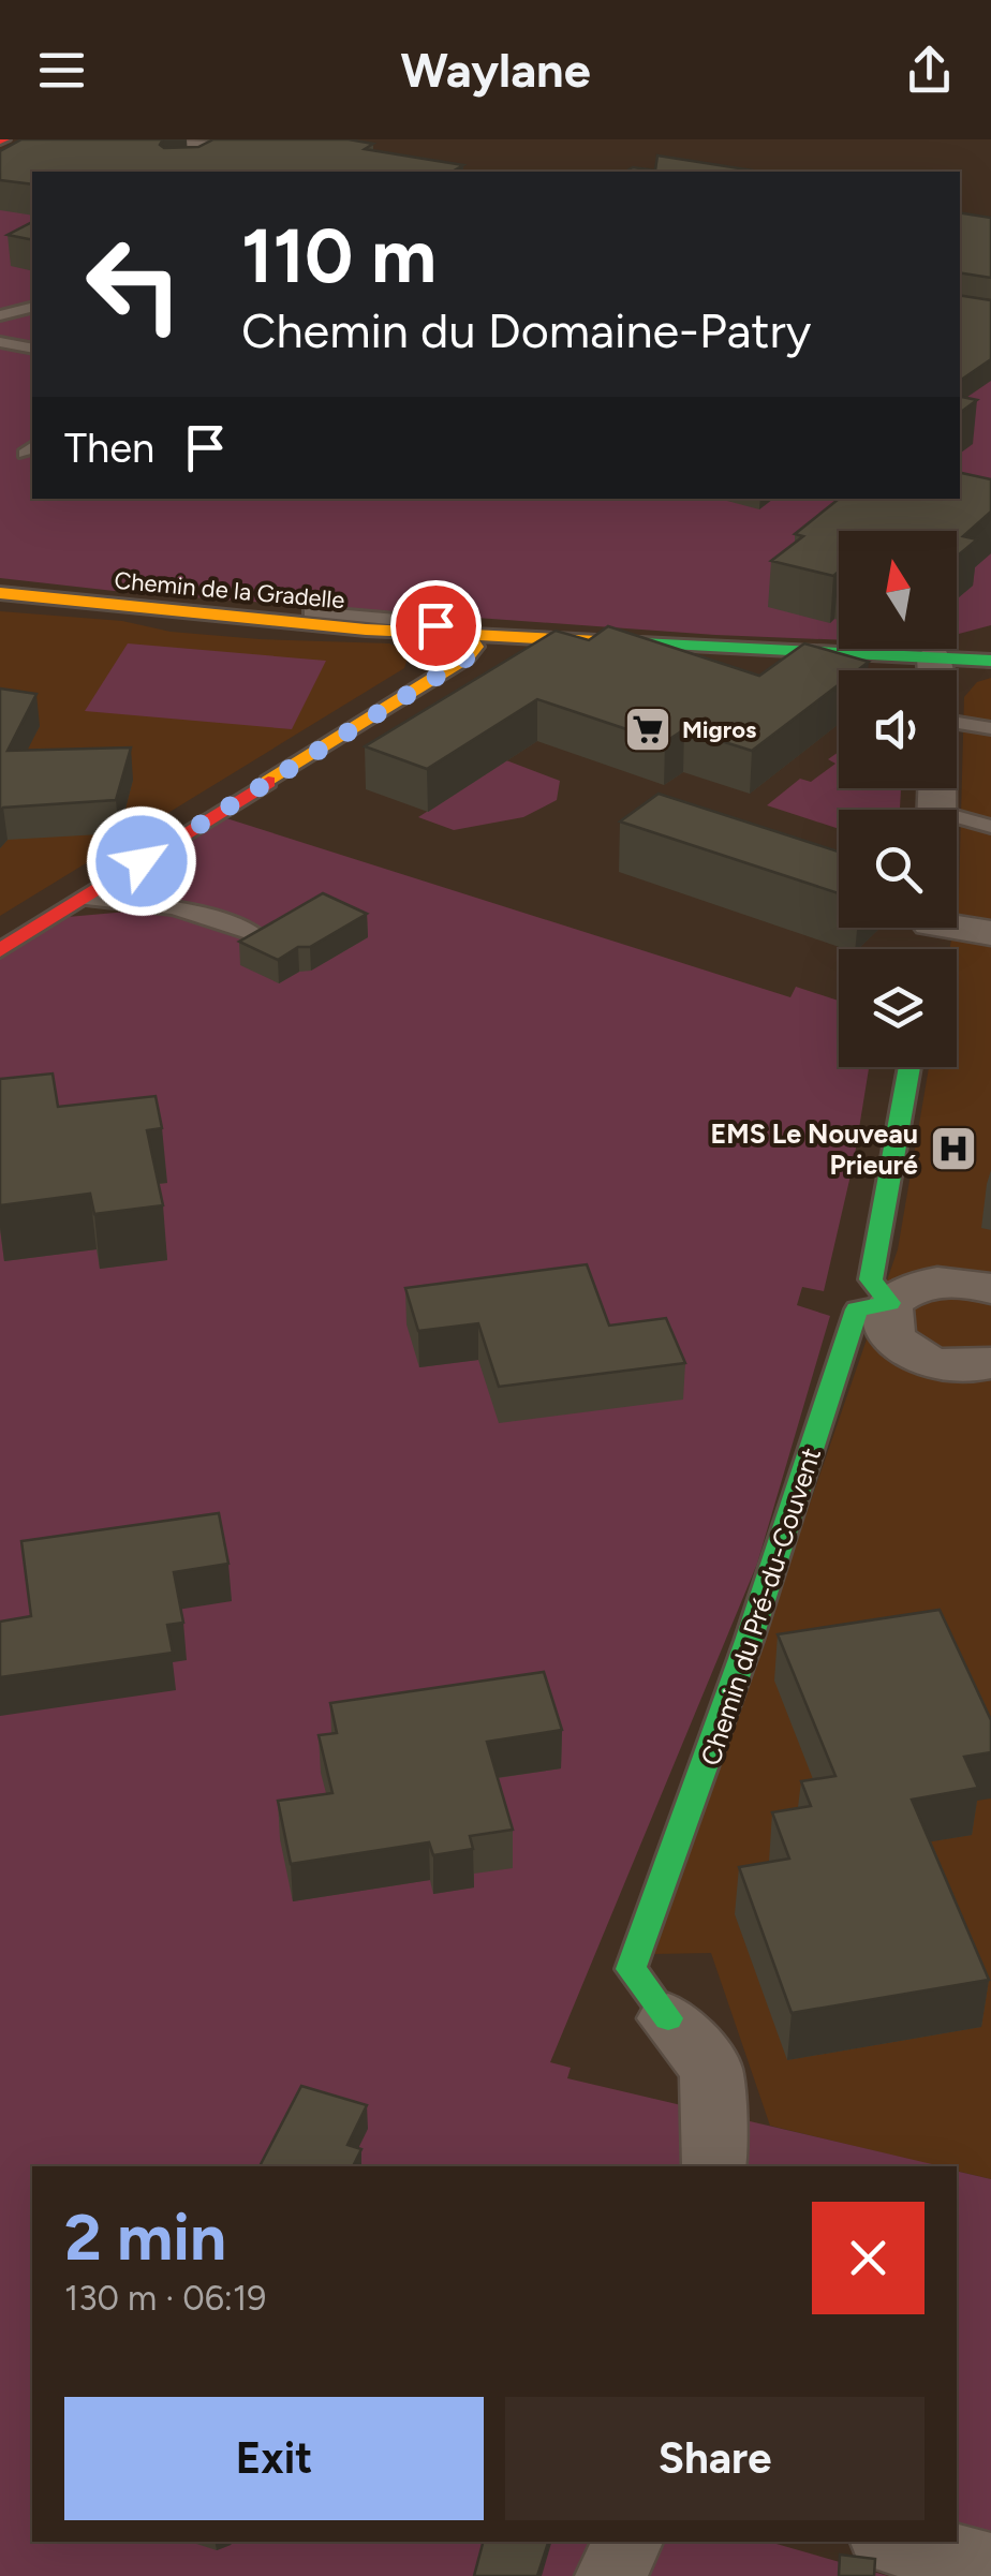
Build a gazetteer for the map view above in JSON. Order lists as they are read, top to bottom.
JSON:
{
  "streets": {
    "street": ["Chemin de la Gradelle", "Chemin du Pré-du-Couvent"]
  },
  "places": {
    "supermarket": ["Migros"],
    "hospital": ["EMS Le Nouveau Prieuré"]
  },
  "north": "top",
  "page": {
    "header": "Waylane",
    "turn": ["110 m", "Chemin du Domaine-Patry"],
    "then": "Then",
    "heading": ["2 min", "130 m · 06:19"],
    "buttons": ["Exit", "Share"]
  }
}
